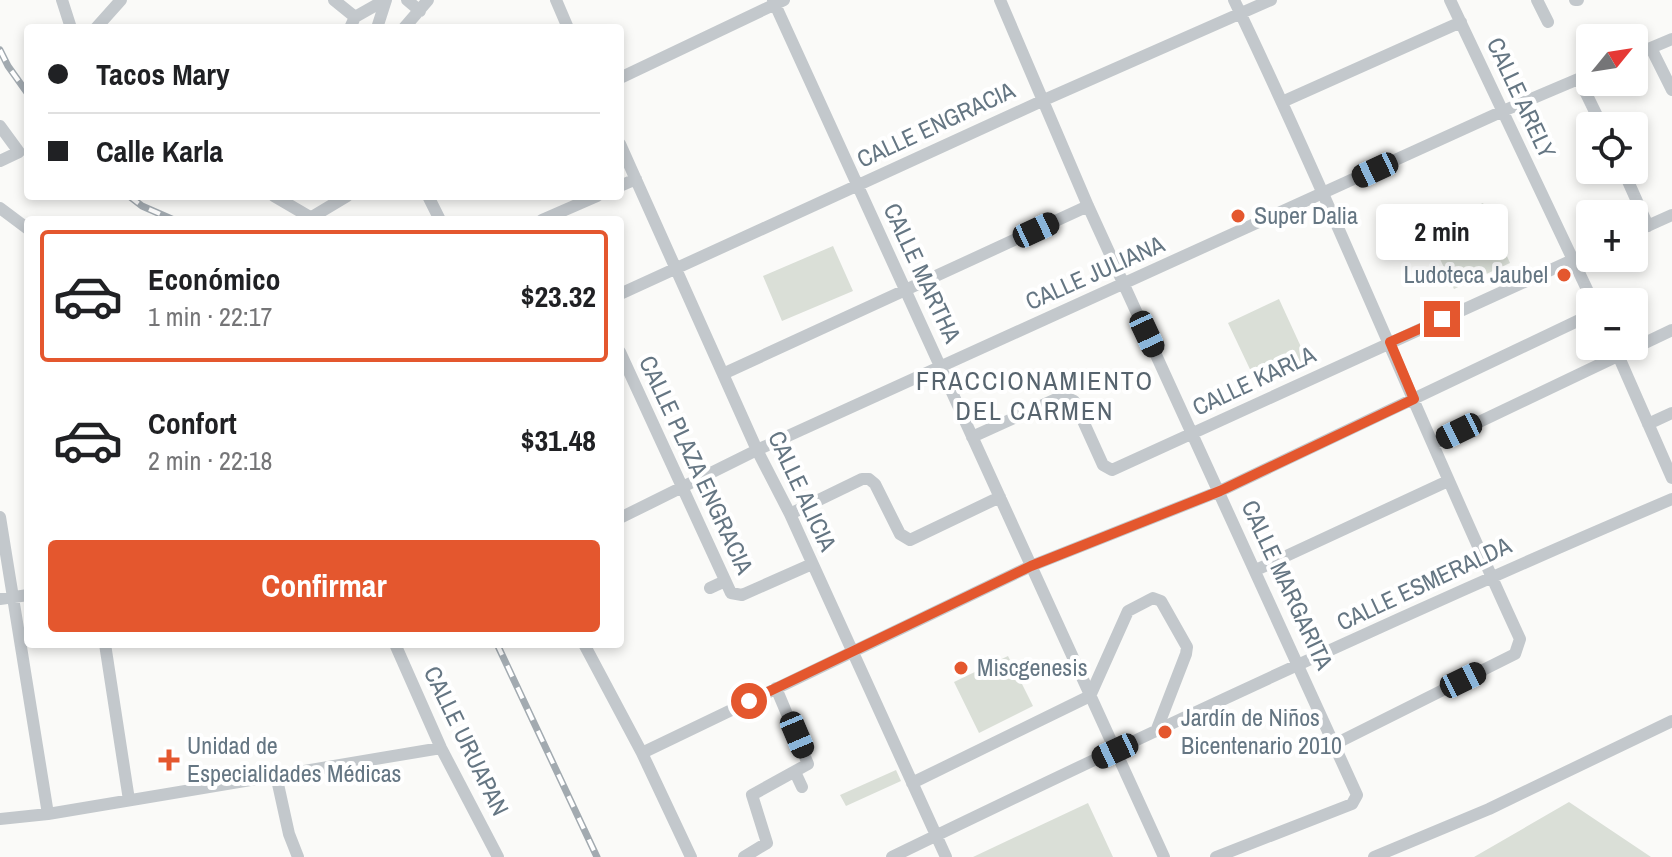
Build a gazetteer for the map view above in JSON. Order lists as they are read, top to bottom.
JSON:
{
  "streets": {
    "street": [
      "CALLE ARELY",
      "CALLE ENGRACIA",
      "CALLE MARTHA",
      "CALLE JULIANA",
      "CALLE KARLA",
      "CALLE PLAZA ENGRACIA",
      "CALLE ALICIA",
      "CALLE ESMERALDA",
      "CALLE MARGARITA",
      "CALLE URUAPAN"
    ]
  },
  "crossings": [
    ["CALLE ARELY", "CALLE JULIANA"],
    ["CALLE ARELY", "CALLE KARLA"],
    ["CALLE ENGRACIA", "CALLE MARTHA"],
    ["CALLE ENGRACIA", "CALLE ALICIA"],
    ["CALLE ENGRACIA", "CALLE MARGARITA"],
    ["CALLE MARTHA", "CALLE JULIANA"],
    ["CALLE MARTHA", "CALLE KARLA"],
    ["CALLE MARTHA", "CALLE ESMERALDA"],
    ["CALLE JULIANA", "CALLE PLAZA ENGRACIA"],
    ["CALLE JULIANA", "CALLE ALICIA"],
    ["CALLE JULIANA", "CALLE MARGARITA"],
    ["CALLE KARLA", "CALLE MARGARITA"],
    ["CALLE PLAZA ENGRACIA", "CALLE ALICIA"],
    ["CALLE ALICIA", "CALLE ESMERALDA"],
    ["CALLE ESMERALDA", "CALLE MARGARITA"]
  ],
  "districts": ["FRACCIONAMIENTO DEL CARMEN"],
  "places": {
    "other": [
      "Super Dalia",
      "Ludoteca Jaubel",
      "Miscgenesis",
      "Jardín de Niños Bicentenario 2010"
    ],
    "health": ["Unidad de Especialidades Médicas"]
  },
  "north": "top right",
  "page": {
    "map_buttons": ["+", "−"],
    "banner": ["Tacos Mary", "Calle Karla"],
    "bubble": "2 min",
    "list": [
      {
        "name": "Económico",
        "note": "1 min · 22:17",
        "value": "$23.32"
      },
      {
        "name": "Confort",
        "note": "2 min · 22:18",
        "value": "$31.48"
      }
    ],
    "buttons": "Confirmar"
  }
}
